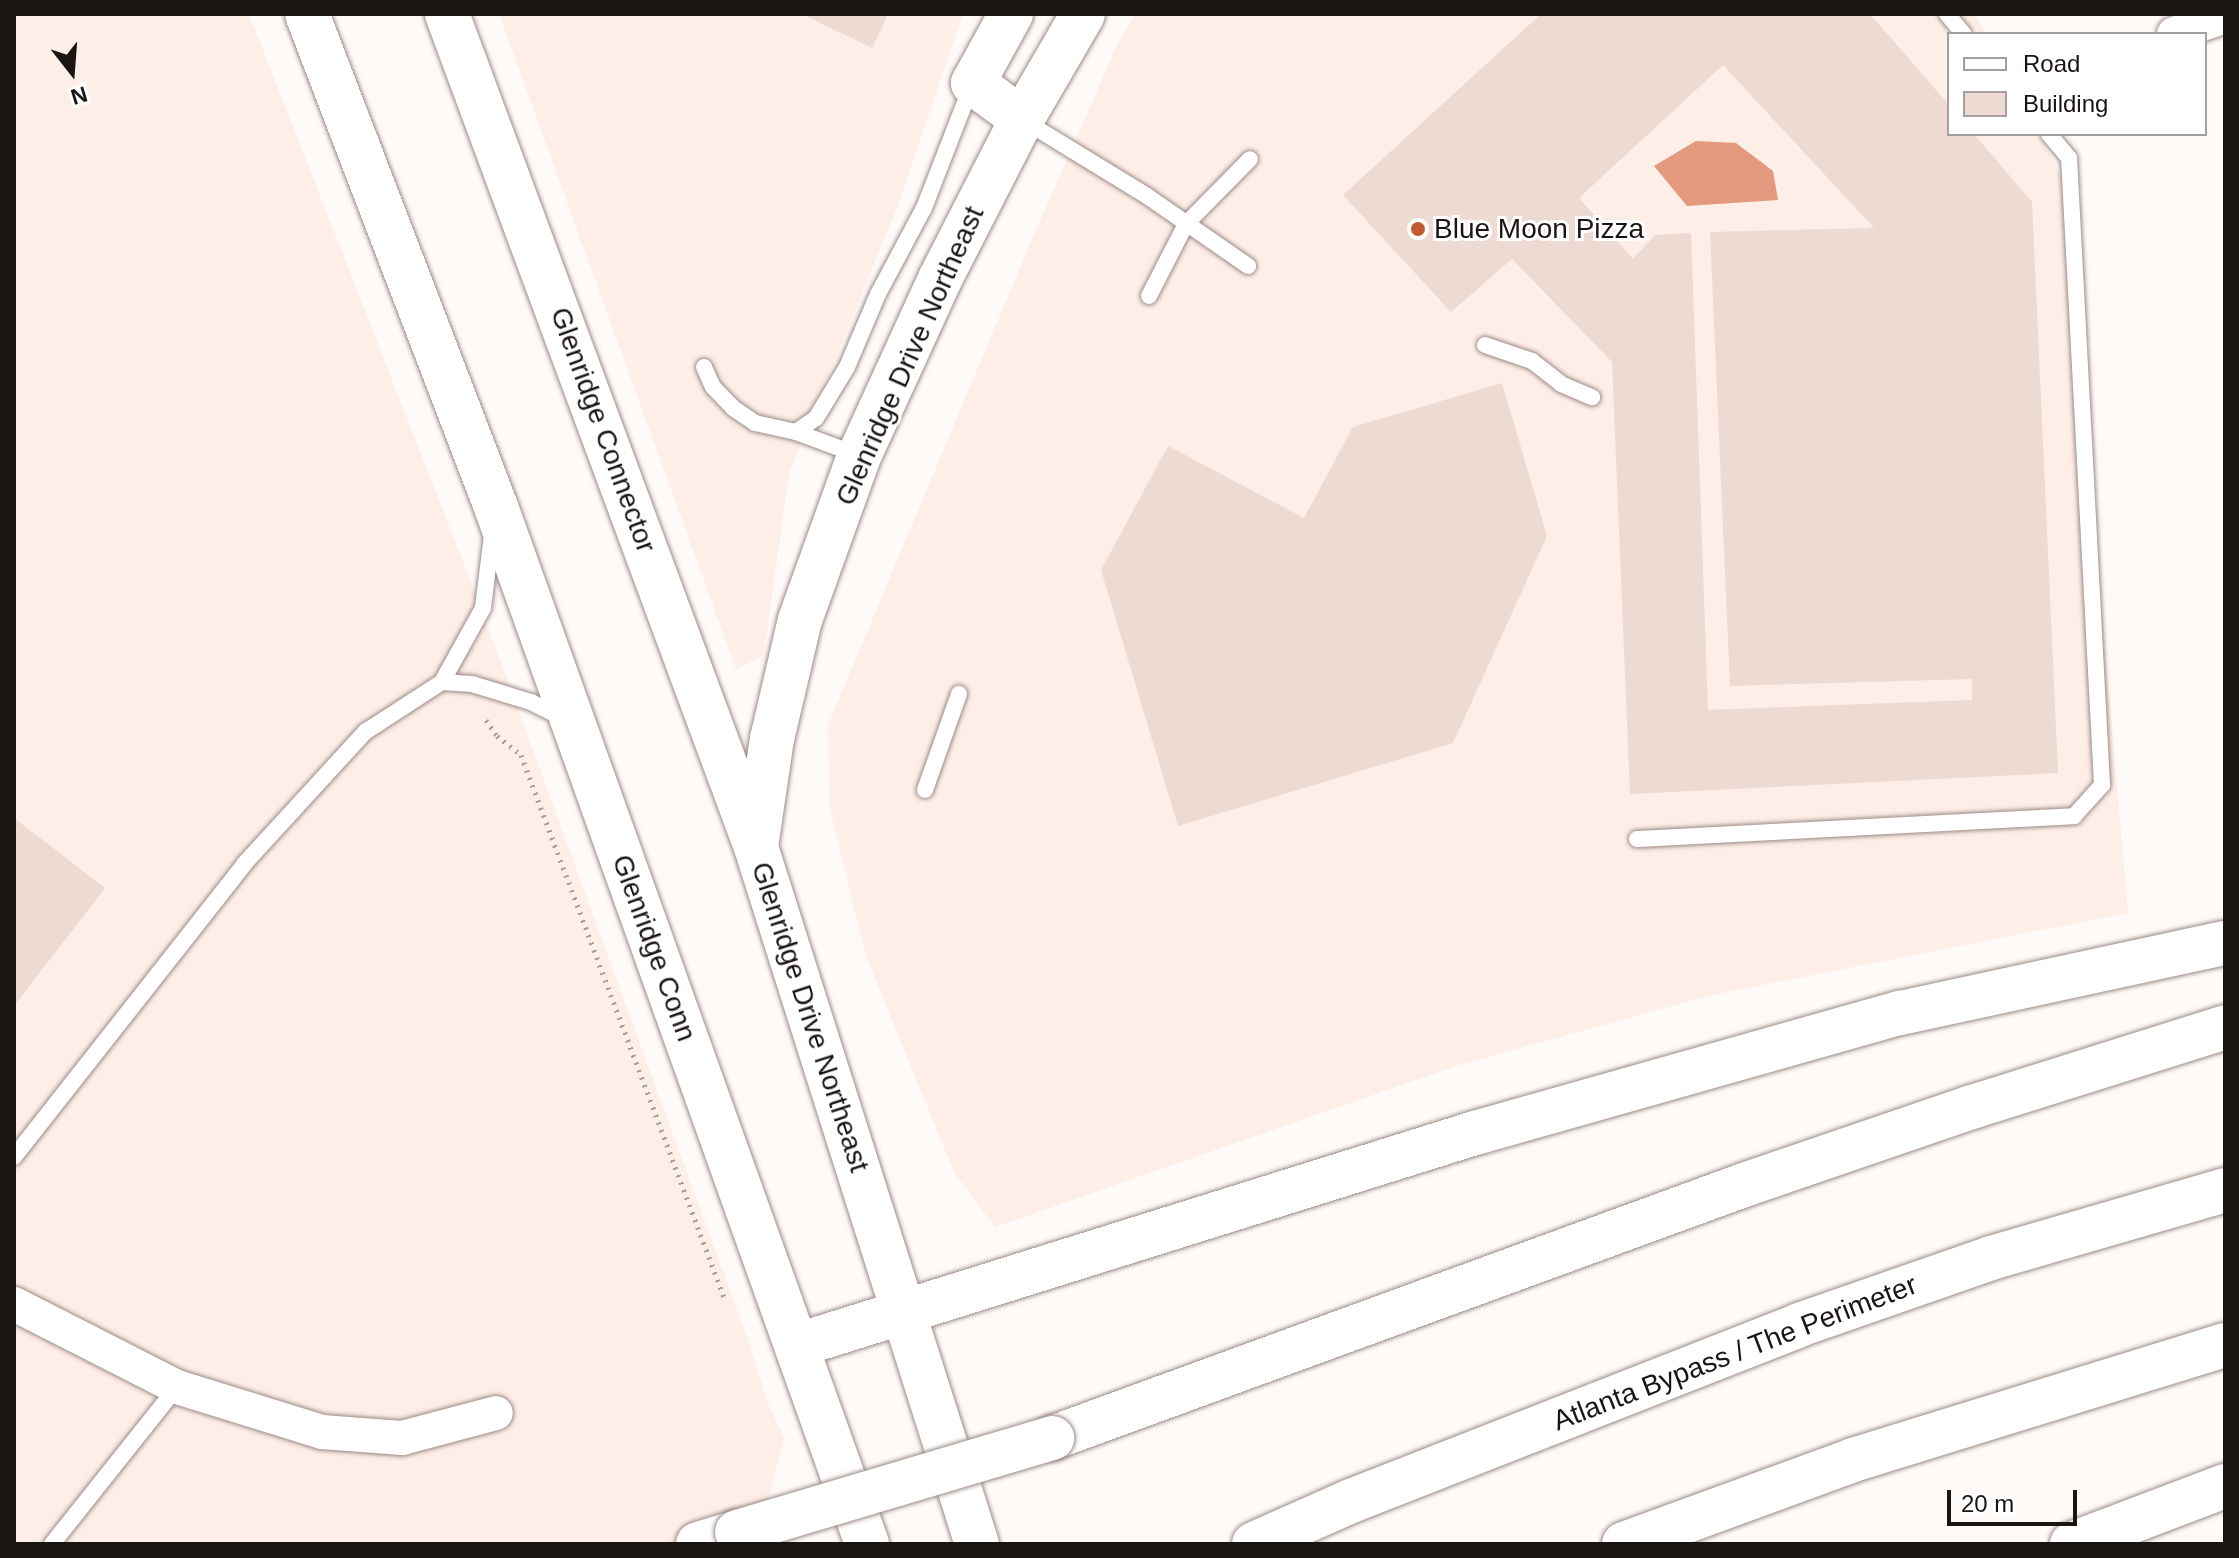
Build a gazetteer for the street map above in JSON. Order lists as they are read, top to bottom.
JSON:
{
  "streets": {
    "main road": [
      "Glenridge Drive Northeast",
      "Glenridge Connector",
      "Glenridge Conn",
      "Atlanta Bypass / The Perimeter"
    ]
  },
  "crossings": [
    ["Glenridge Drive Northeast", "Glenridge Connector"]
  ],
  "places": ["Blue Moon Pizza"],
  "legend": ["Road", "Building"],
  "scale_bar": "20 m",
  "north": "bottom"
}
